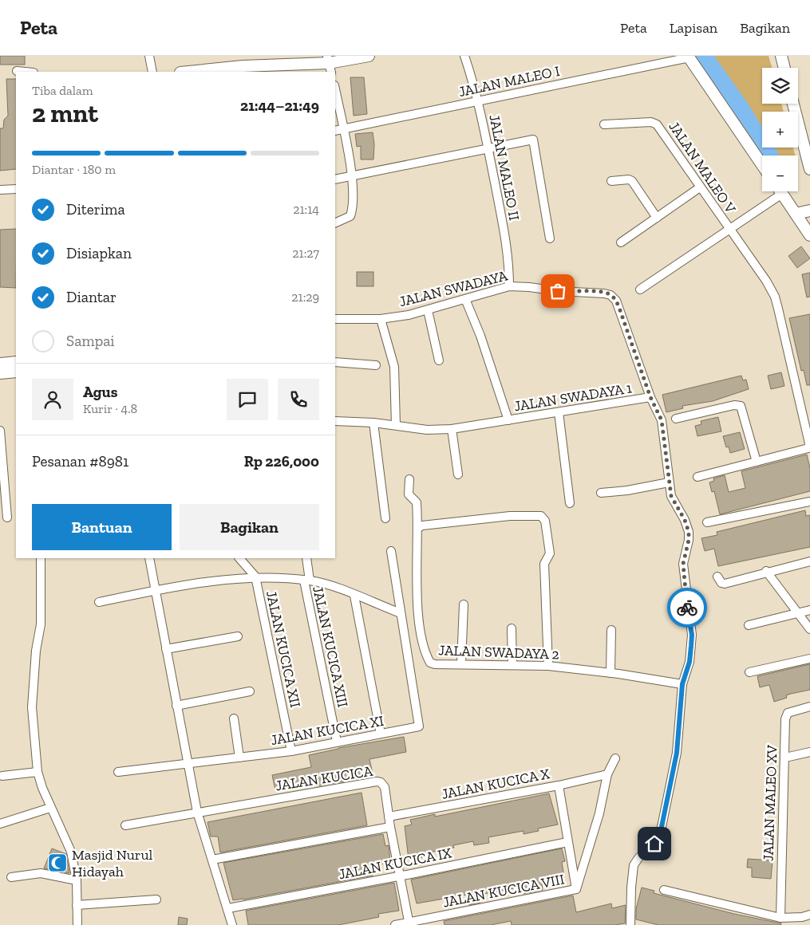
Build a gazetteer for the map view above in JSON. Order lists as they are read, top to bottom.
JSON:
{
  "streets": {
    "street": [
      "JALAN MALEO I",
      "JALAN MALEO II",
      "JALAN MALEO V",
      "JALAN SWADAYA",
      "JALAN SWADAYA 1",
      "JALAN KUCICA XIII",
      "JALAN KUCICA XII",
      "JALAN SWADAYA 2",
      "JALAN KUCICA XI",
      "JALAN KUCICA",
      "JALAN KUCICA X",
      "JALAN MALEO XV",
      "JALAN KUCICA IX",
      "JALAN KUCICA VIII"
    ]
  },
  "crossings": [
    ["JALAN MALEO I", "JALAN MALEO II"],
    ["JALAN MALEO II", "JALAN SWADAYA"],
    ["JALAN SWADAYA", "JALAN SWADAYA 1"],
    ["JALAN SWADAYA 1", "JALAN SWADAYA 2"],
    ["JALAN KUCICA XIII", "JALAN KUCICA XI"],
    ["JALAN KUCICA XII", "JALAN KUCICA XI"],
    ["JALAN KUCICA", "JALAN KUCICA X"],
    ["JALAN KUCICA", "JALAN KUCICA IX"],
    ["JALAN KUCICA", "JALAN KUCICA VIII"],
    ["JALAN KUCICA X", "JALAN KUCICA VIII"]
  ],
  "places": {
    "mosque": ["Masjid Nurul Hidayah"]
  },
  "page": {
    "header": "Peta",
    "nav": ["Peta", "Lapisan", "Bagikan"],
    "map_buttons": ["+", "−"],
    "heading": ["2 mnt", "Tiba dalam", "21:44–21:49"],
    "panel": [
      "Agus",
      "Kurir · 4.8",
      "Pesanan #8981",
      "Rp 226,000"
    ],
    "bar": "Diantar · 180 m",
    "list": [
      ["Diterima", "21:14"],
      ["Disiapkan", "21:27"],
      ["Diantar", "21:29"],
      "Sampai"
    ],
    "buttons": ["Bantuan", "Bagikan"]
  }
}
